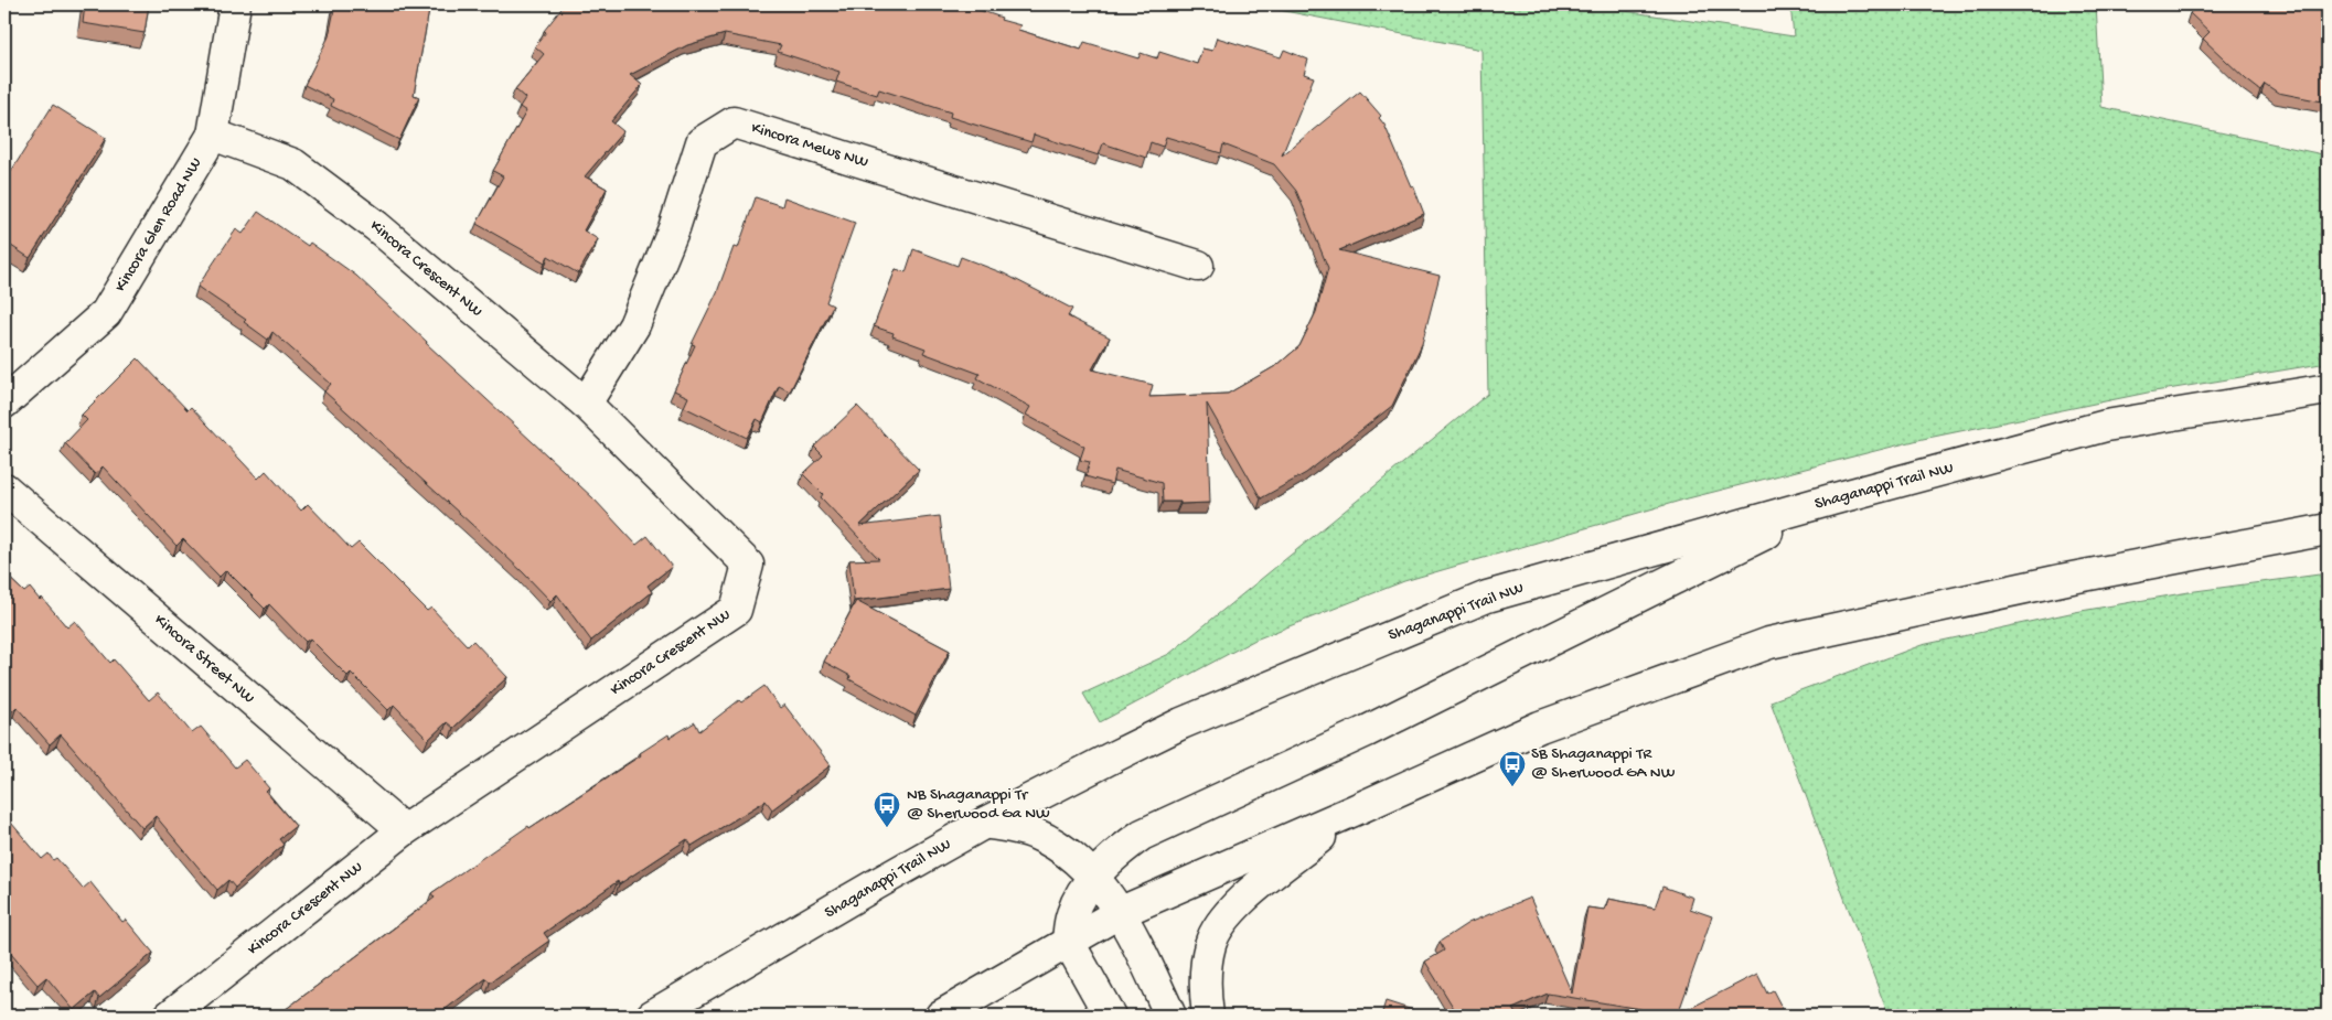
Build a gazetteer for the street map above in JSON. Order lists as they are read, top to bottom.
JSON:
{
  "streets": {
    "main road": [
      "Kincora Mews NW",
      "Kincora Glen Road NW",
      "Kincora Crescent NW",
      "Shaganappi Trail NW",
      "Kincora Street NW"
    ]
  },
  "crossings": [
    ["Kincora Mews NW", "Kincora Crescent NW"],
    ["Kincora Glen Road NW", "Kincora Crescent NW"],
    ["Kincora Crescent NW", "Kincora Street NW"]
  ],
  "places": {
    "bus stop": ["SB Shaganappi TR @ Sherwood GA NW", "NB Shaganappi Tr @ Sherwood Ga NW"]
  }
}
